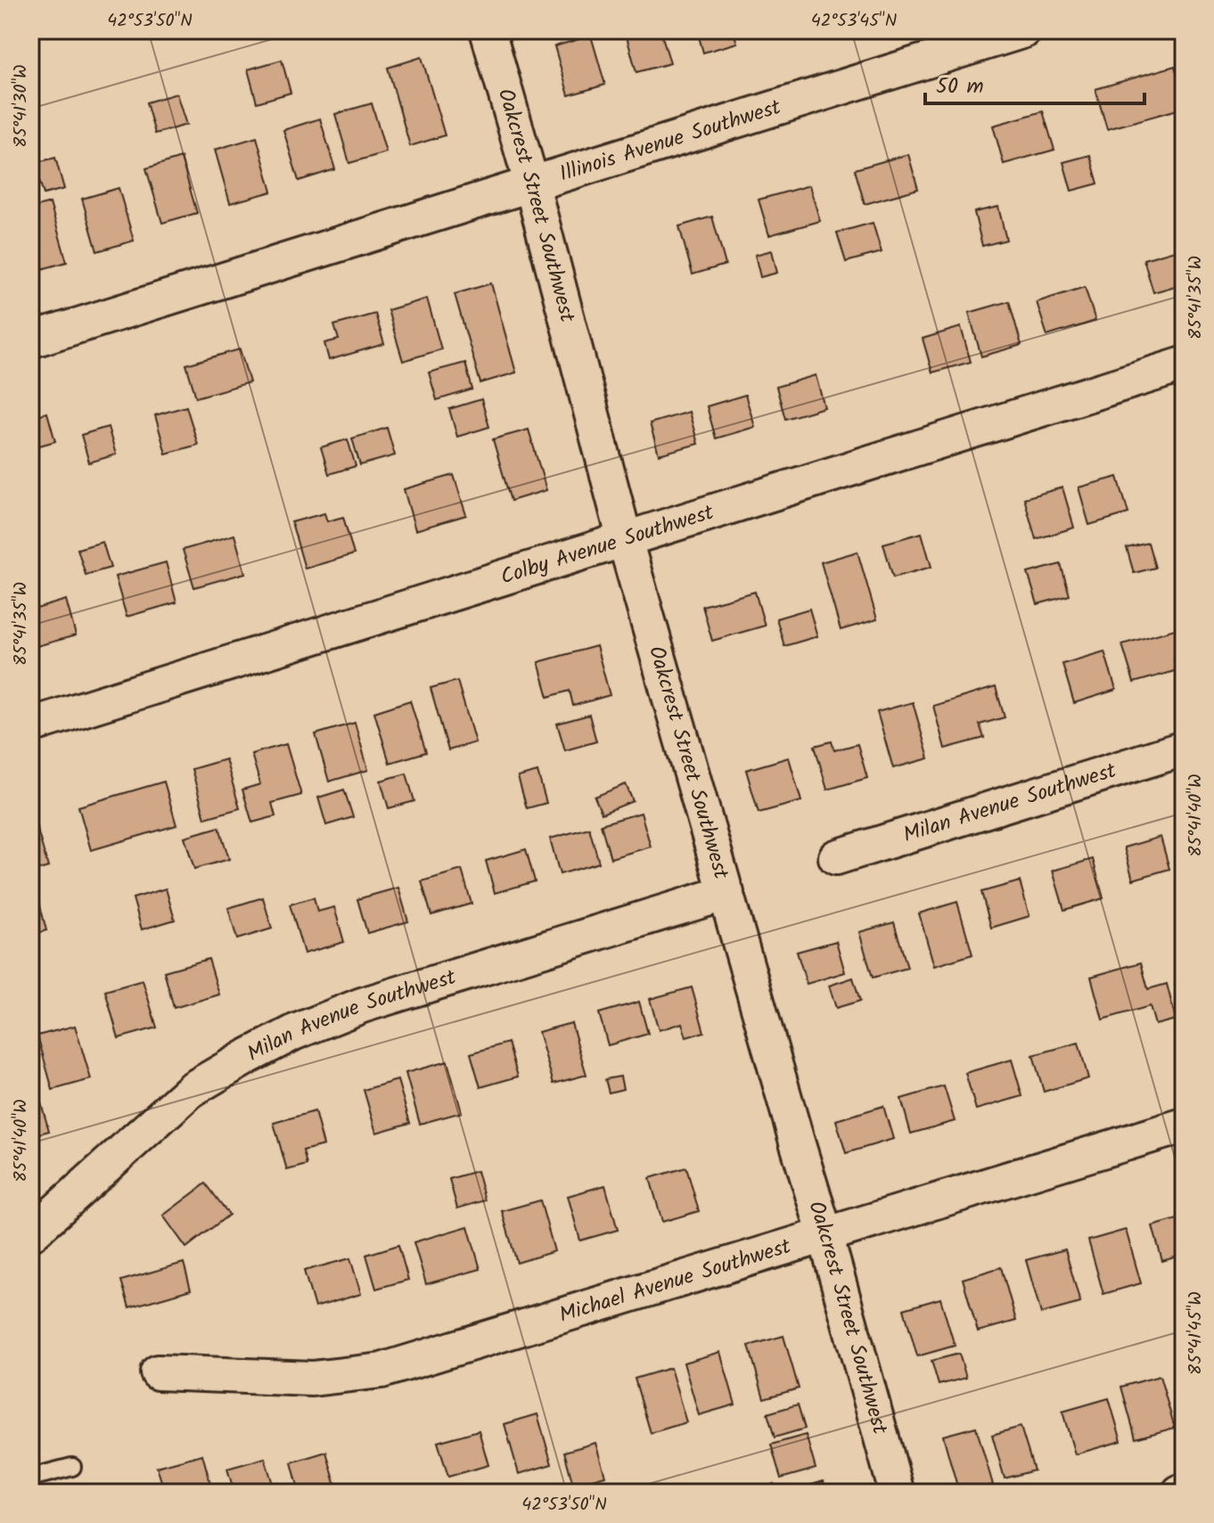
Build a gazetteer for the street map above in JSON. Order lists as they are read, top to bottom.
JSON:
{
  "streets": {
    "street": [
      "Illinois Avenue Southwest",
      "Oakcrest Street Southwest",
      "Colby Avenue Southwest",
      "Milan Avenue Southwest",
      "Michael Avenue Southwest"
    ]
  },
  "crossings": [
    ["Illinois Avenue Southwest", "Oakcrest Street Southwest"],
    ["Oakcrest Street Southwest", "Colby Avenue Southwest"],
    ["Oakcrest Street Southwest", "Milan Avenue Southwest"],
    ["Oakcrest Street Southwest", "Michael Avenue Southwest"]
  ],
  "scale_bar": "50 m",
  "coordinates": [
    "42°53'50\"N",
    "42°53'45\"N",
    "85°41'30\"W",
    "85°41'35\"W",
    "85°41'40\"W",
    "85°41'45\"W"
  ]
}
